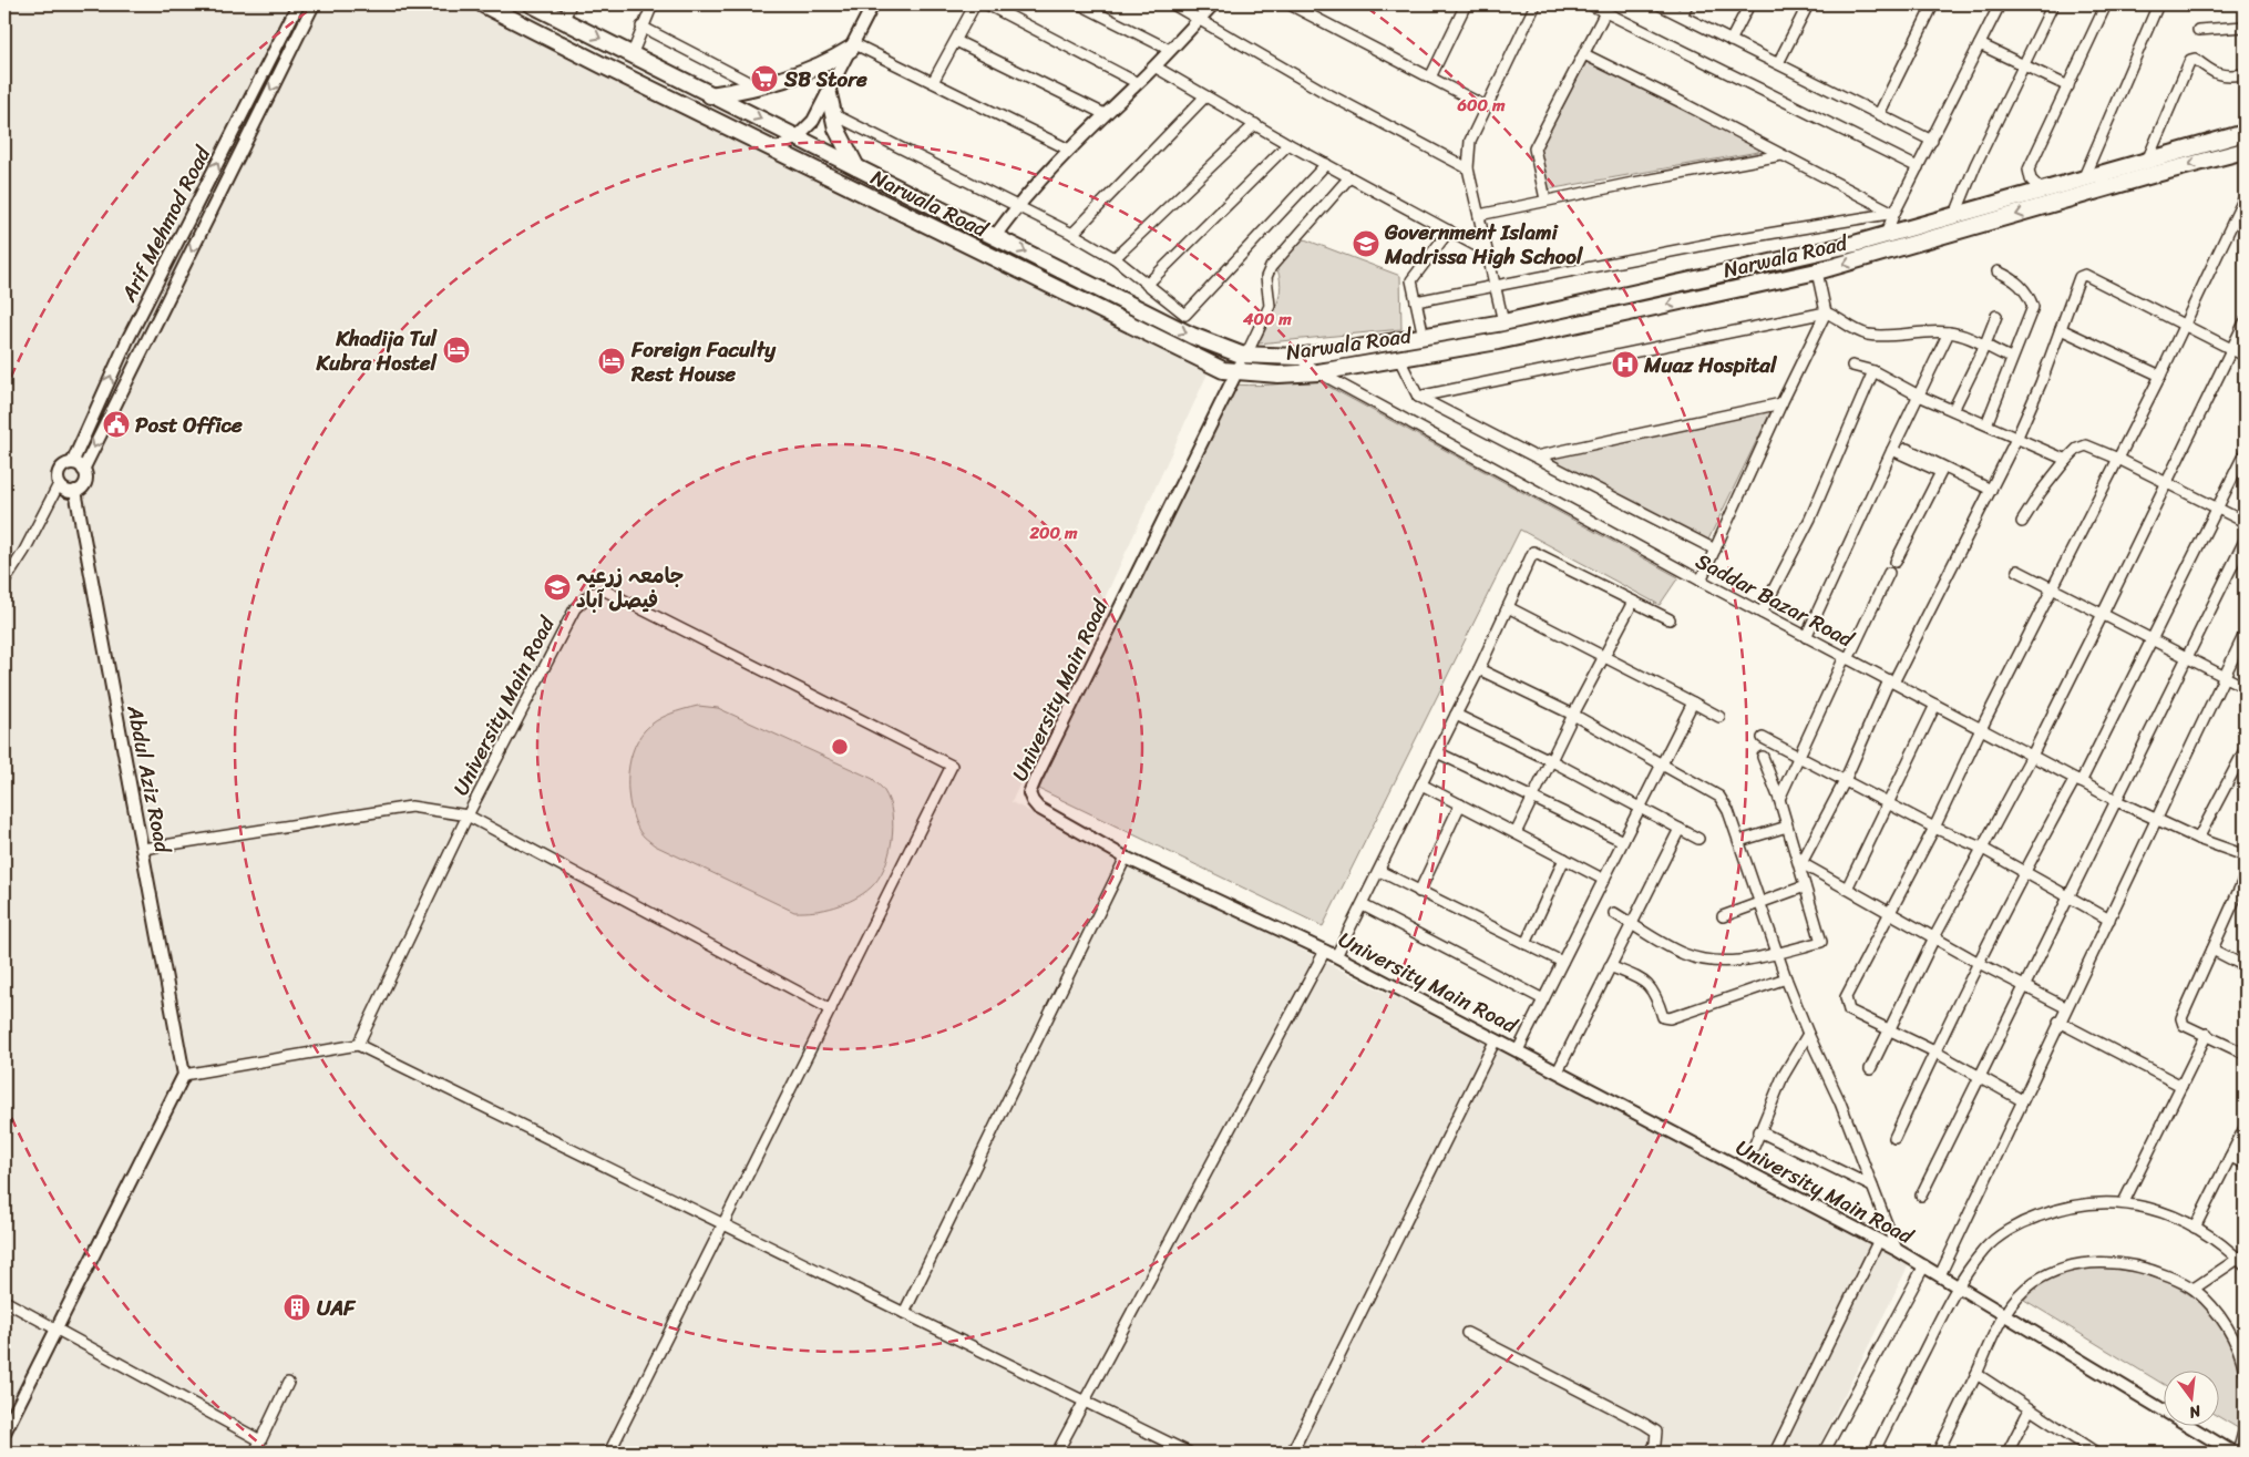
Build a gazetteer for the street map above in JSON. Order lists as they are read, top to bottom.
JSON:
{
  "streets": {
    "main road": ["Narwala Road"],
    "street": [
      "Arif Mehmod Road",
      "Saddar Bazar Road",
      "University Main Road",
      "Abdul Aziz Road"
    ]
  },
  "crossings": [
    ["Narwala Road", "Saddar Bazar Road"],
    ["Narwala Road", "University Main Road"],
    ["Arif Mehmod Road", "Abdul Aziz Road"]
  ],
  "places": {
    "supermarket": ["SB Store"],
    "school or university": ["Government Islami Madrissa High School", "جامعہ زرعیہ فیصل آباد"],
    "hotel": ["Khadija Tul Kubra Hostel", "Foreign Faculty Rest House"],
    "hospital": ["Muaz Hospital"],
    "public building": ["Post Office"],
    "building": ["UAF"]
  },
  "north": "bottom",
  "rings": ["600 m", "400 m", "200 m"]
}
